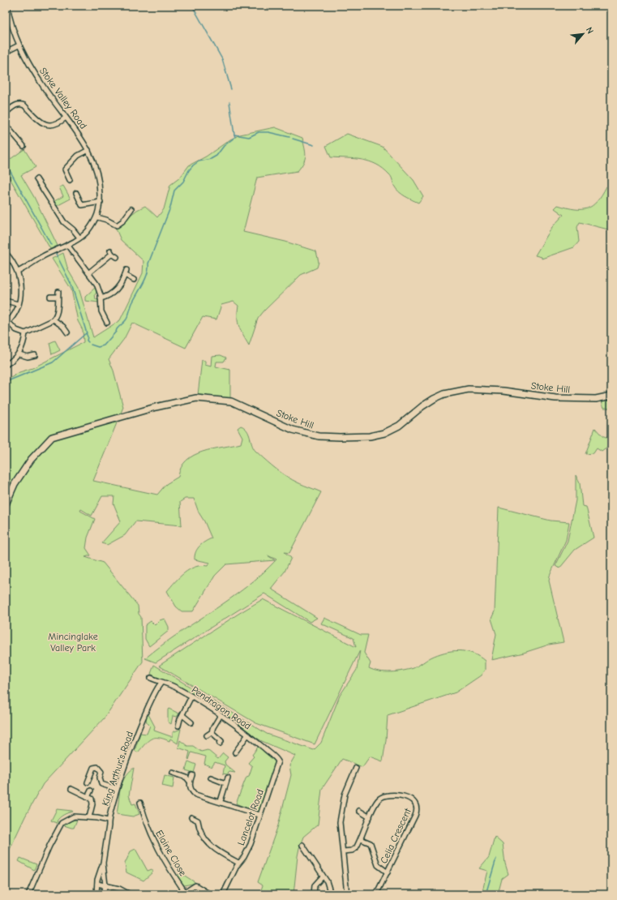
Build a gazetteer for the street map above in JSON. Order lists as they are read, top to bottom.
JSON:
{
  "streets": {
    "street": [
      "Stoke Valley Road",
      "Stoke Hill",
      "Pendragon Road",
      "King Arthur's Road",
      "Lancelot Road",
      "Celia Crescent",
      "Elaine Close"
    ]
  },
  "crossings": [
    ["Pendragon Road", "King Arthur's Road"],
    ["Pendragon Road", "Lancelot Road"]
  ],
  "parks": ["Mincinglake Valley Park"],
  "north": "top right"
}
